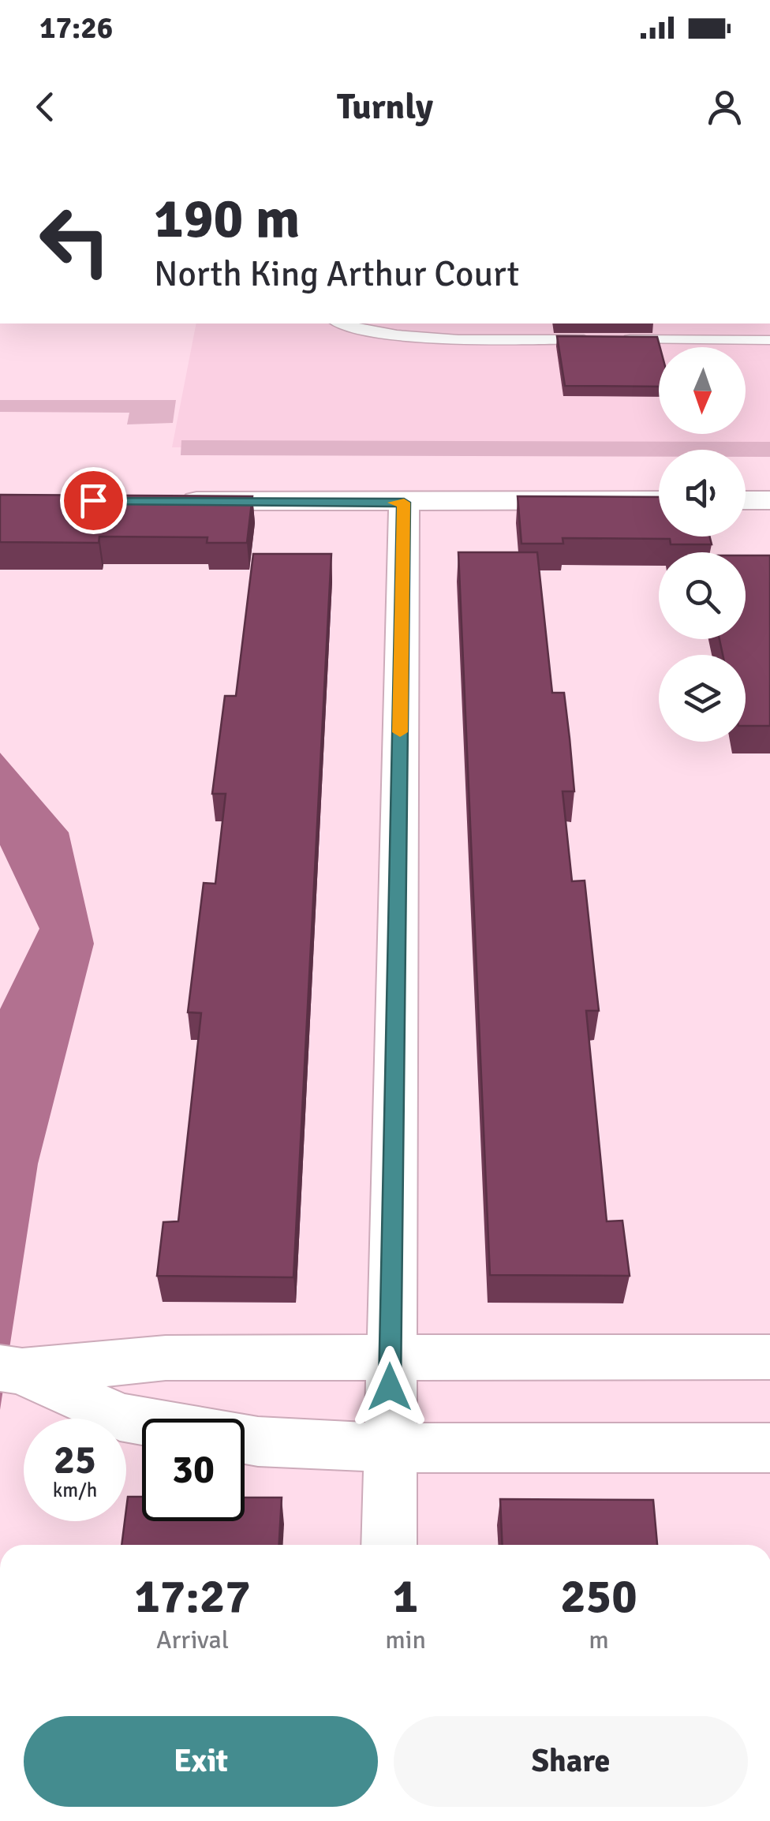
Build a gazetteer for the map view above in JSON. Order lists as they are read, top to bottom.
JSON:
{
  "north": "bottom",
  "page": {
    "status": "17:26",
    "header": "Turnly",
    "turn": ["190 m", "North King Arthur Court"],
    "speed": "25 km/h",
    "limit": "30",
    "eta": [
      "17:27",
      "Arrival",
      "1",
      "min",
      "250",
      "m"
    ],
    "buttons": ["Exit", "Share"]
  }
}
